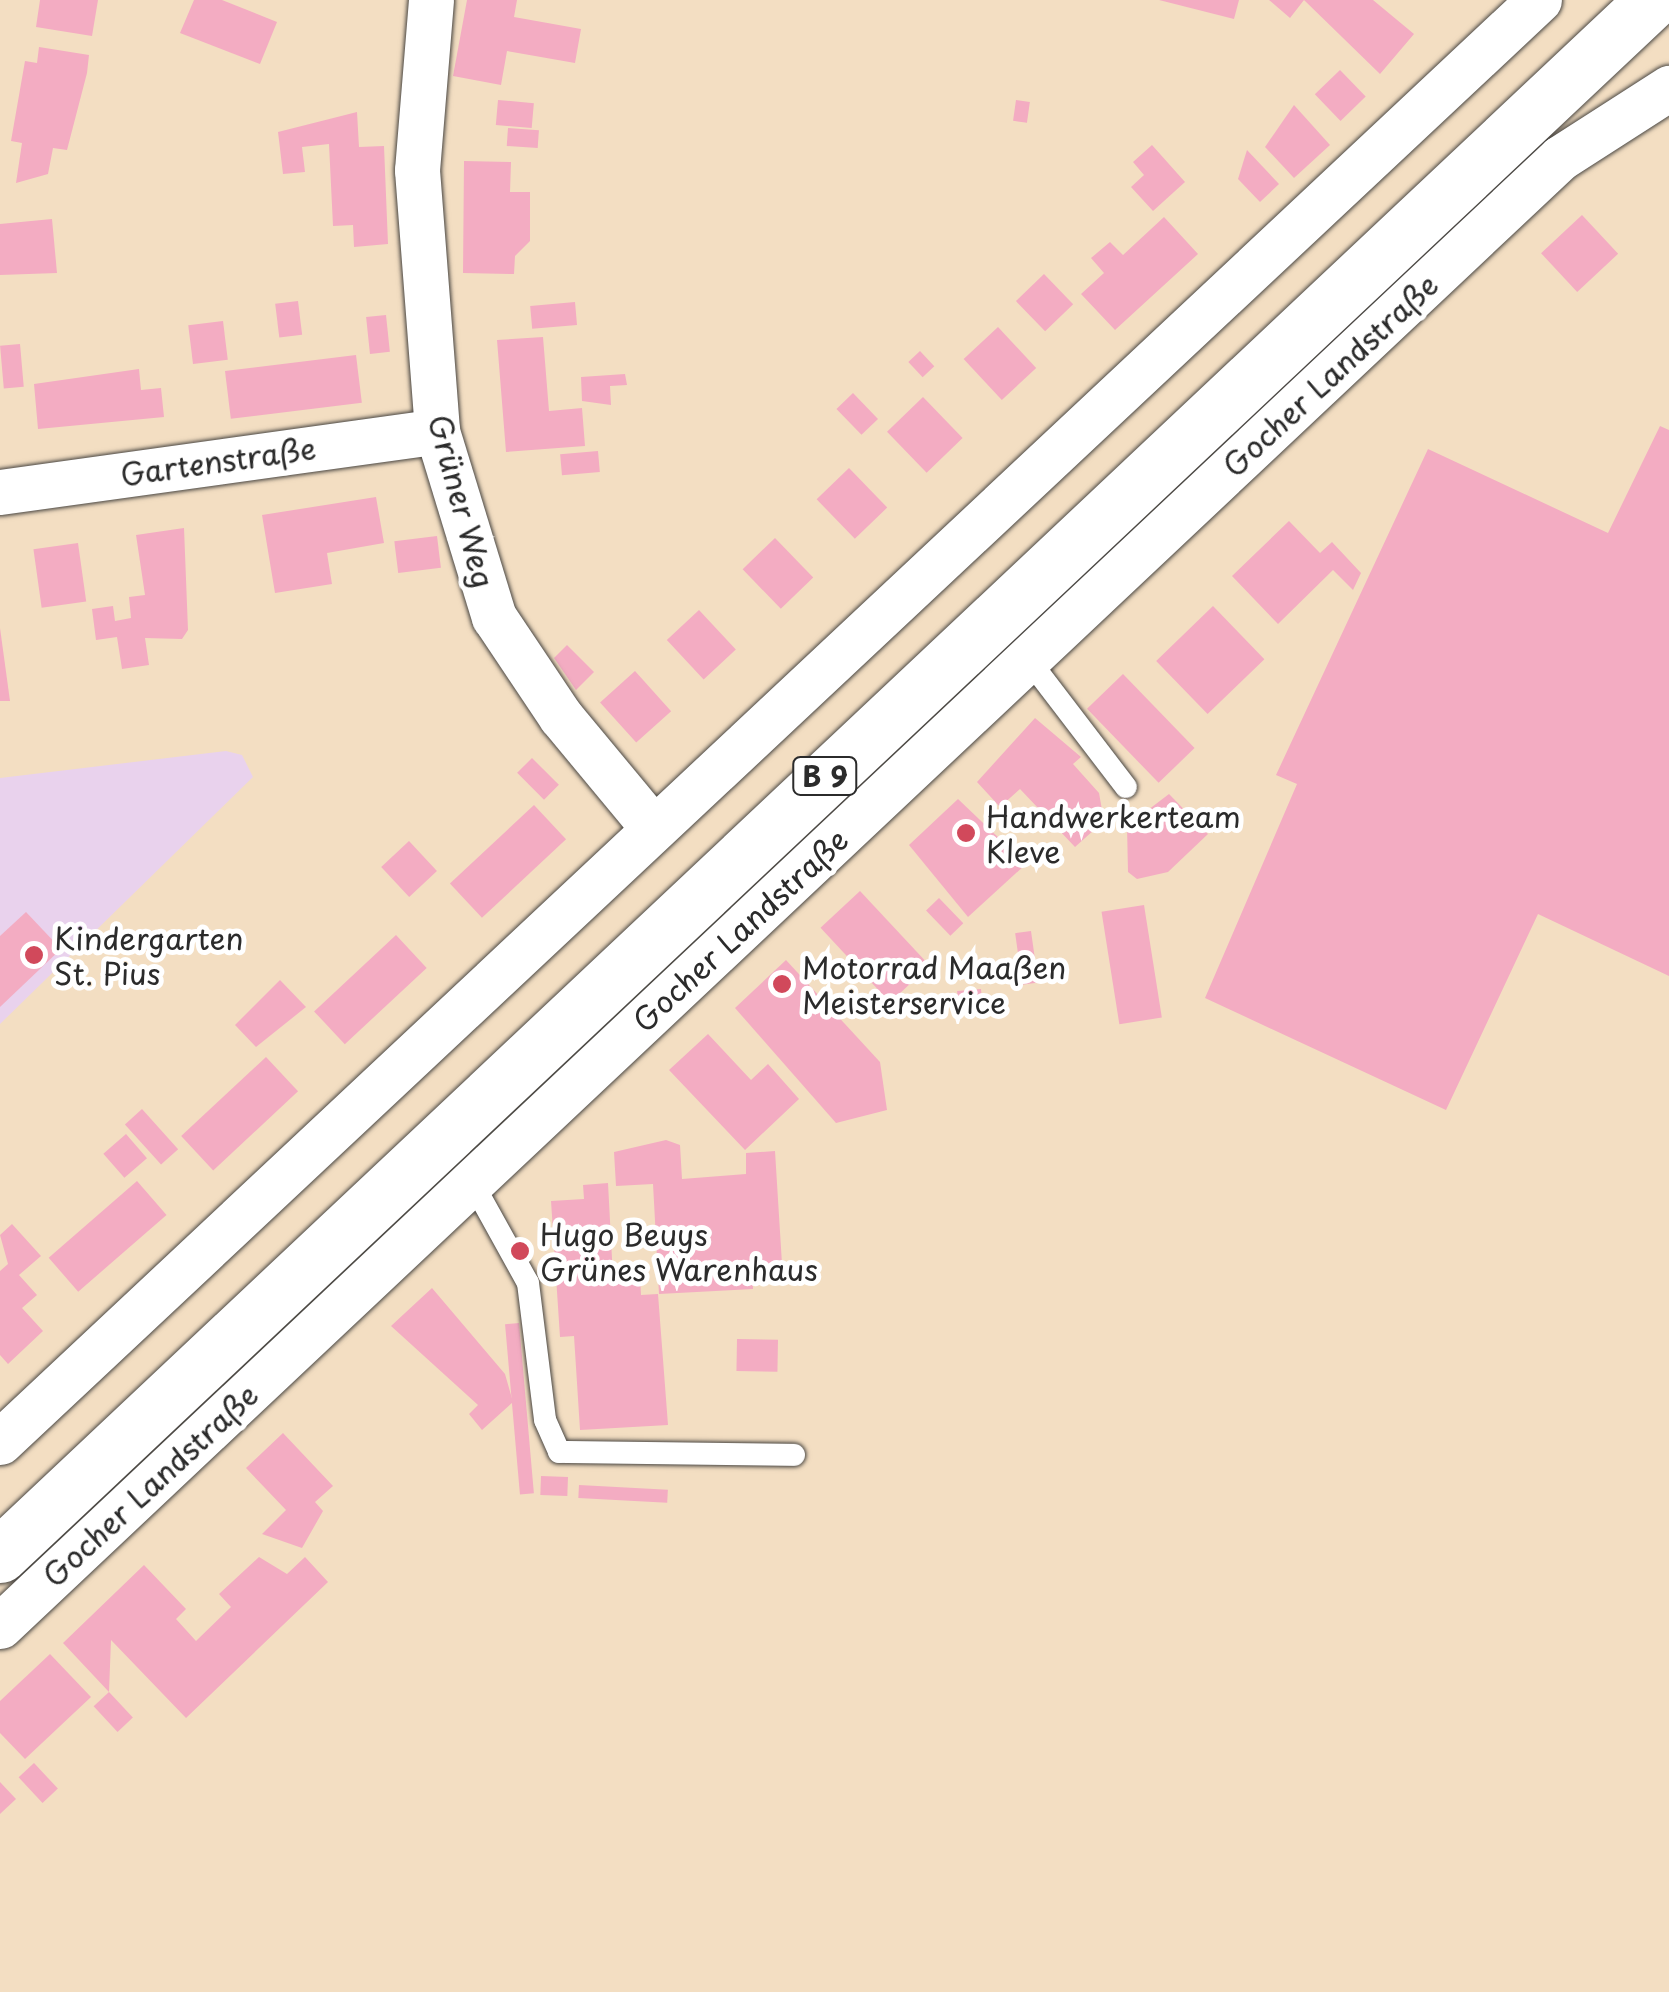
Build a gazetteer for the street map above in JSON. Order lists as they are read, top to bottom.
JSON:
{
  "streets": {
    "main road": ["Gocher Landstraße", "B 9"],
    "street": ["Gartenstraße", "Grüner Weg"]
  },
  "crossings": [
    ["Gartenstraße", "Grüner Weg"]
  ],
  "places": [
    "Handwerkerteam Kleve",
    "Kindergarten St. Pius",
    "Motorrad Maaßen Meisterservice",
    "Hugo Beuys Grünes Warenhaus"
  ]
}
